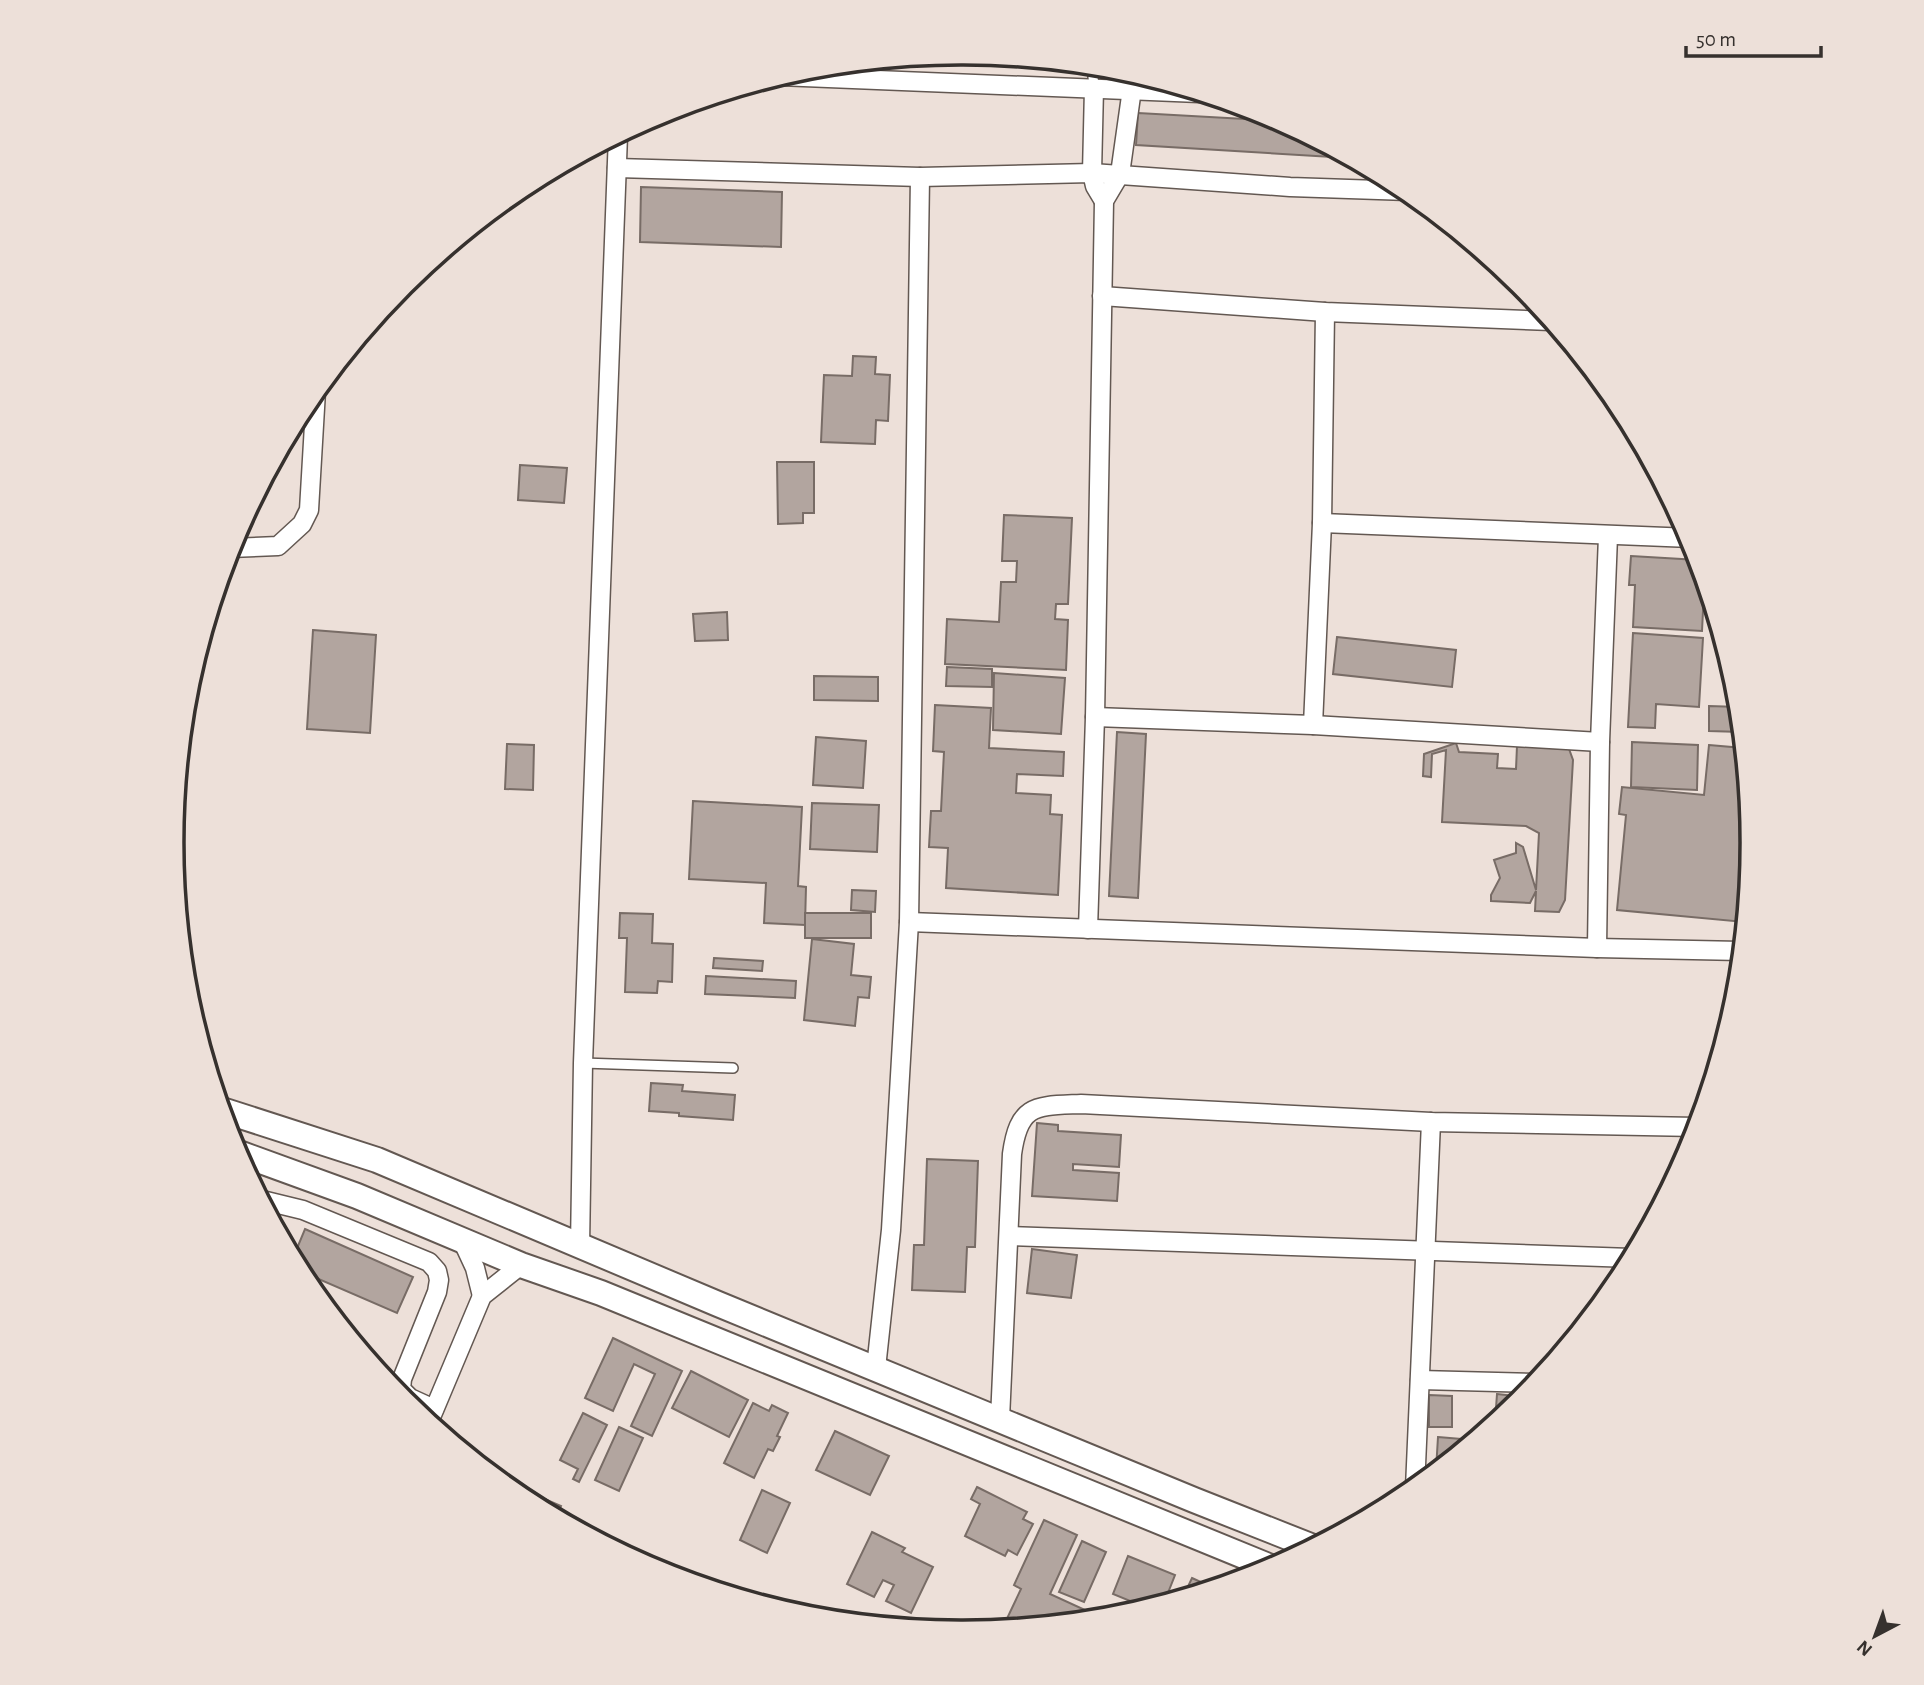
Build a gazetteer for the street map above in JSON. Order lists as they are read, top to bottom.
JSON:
{
  "scale_bar": "50 m",
  "north": "bottom left"
}
